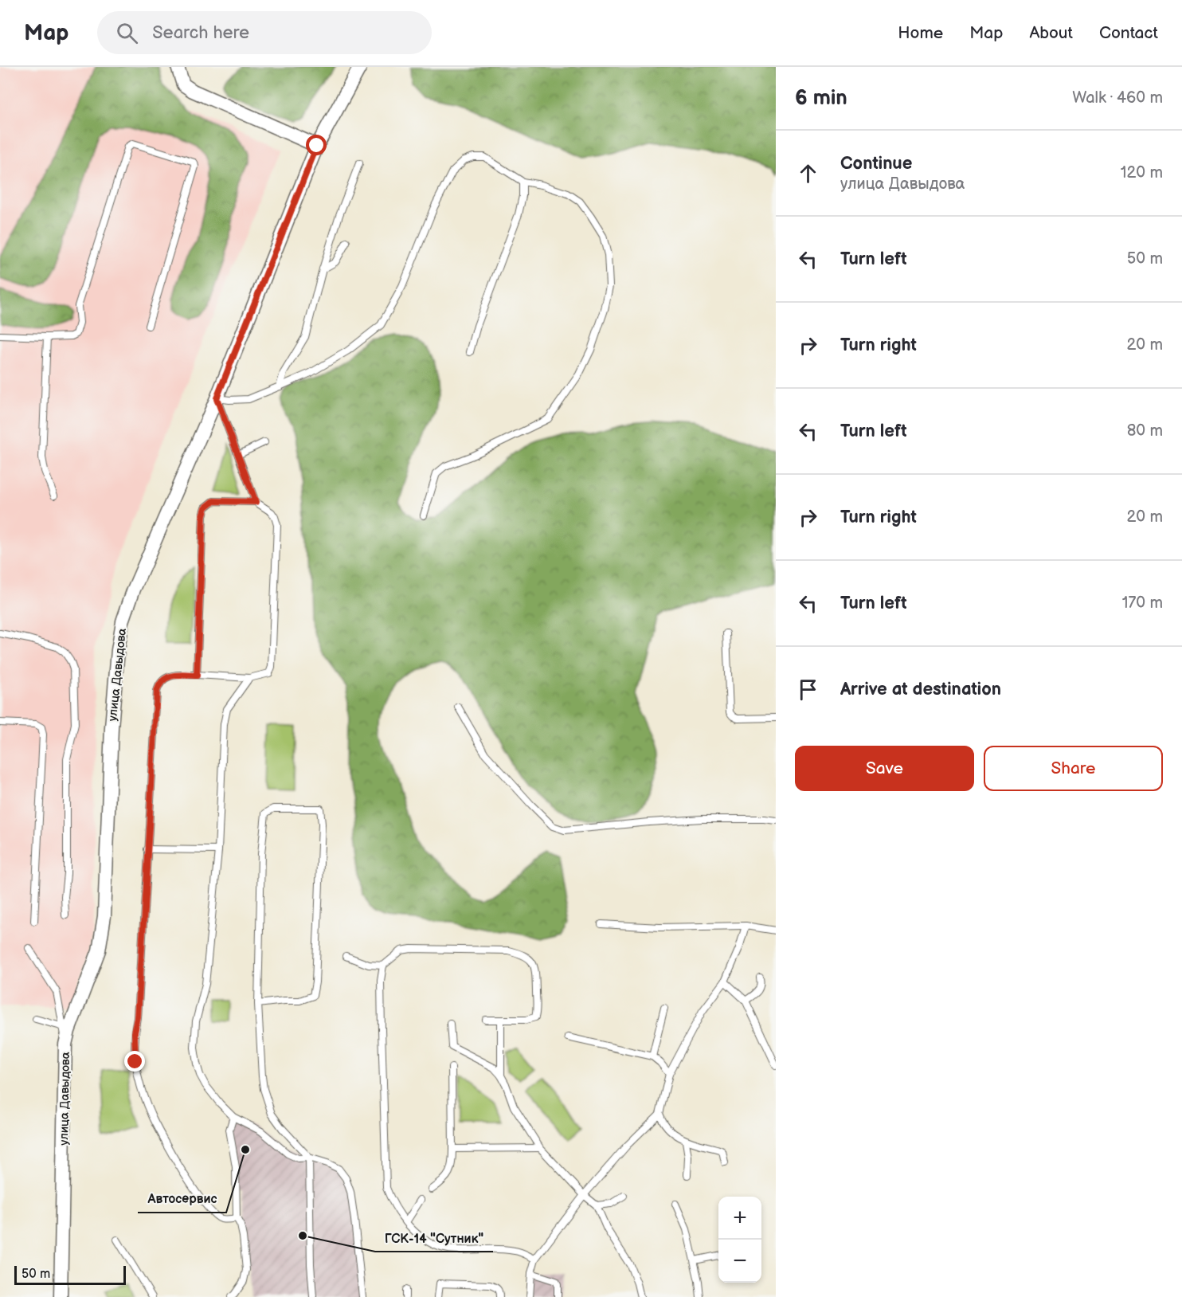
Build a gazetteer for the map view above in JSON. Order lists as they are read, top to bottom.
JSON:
{
  "streets": {
    "street": ["улица Давыдова"]
  },
  "places": ["Автосервис", "ГСК-14 \"Сутник\""],
  "scale_bar": "50 m",
  "page": {
    "header": "Map",
    "search": "Search here",
    "nav": [
      "Home",
      "Map",
      "About",
      "Contact"
    ],
    "heading": ["6 min", "Walk · 460 m"],
    "list": [
      ["Continue", "улица Давыдова", "120 m"],
      ["Turn left", "50 m"],
      ["Turn right", "20 m"],
      ["Turn left", "80 m"],
      ["Turn right", "20 m"],
      ["Turn left", "170 m"],
      "Arrive at destination"
    ],
    "buttons": ["Save", "Share"],
    "map_buttons": ["+", "−"],
    "scale": "50 m"
  }
}
